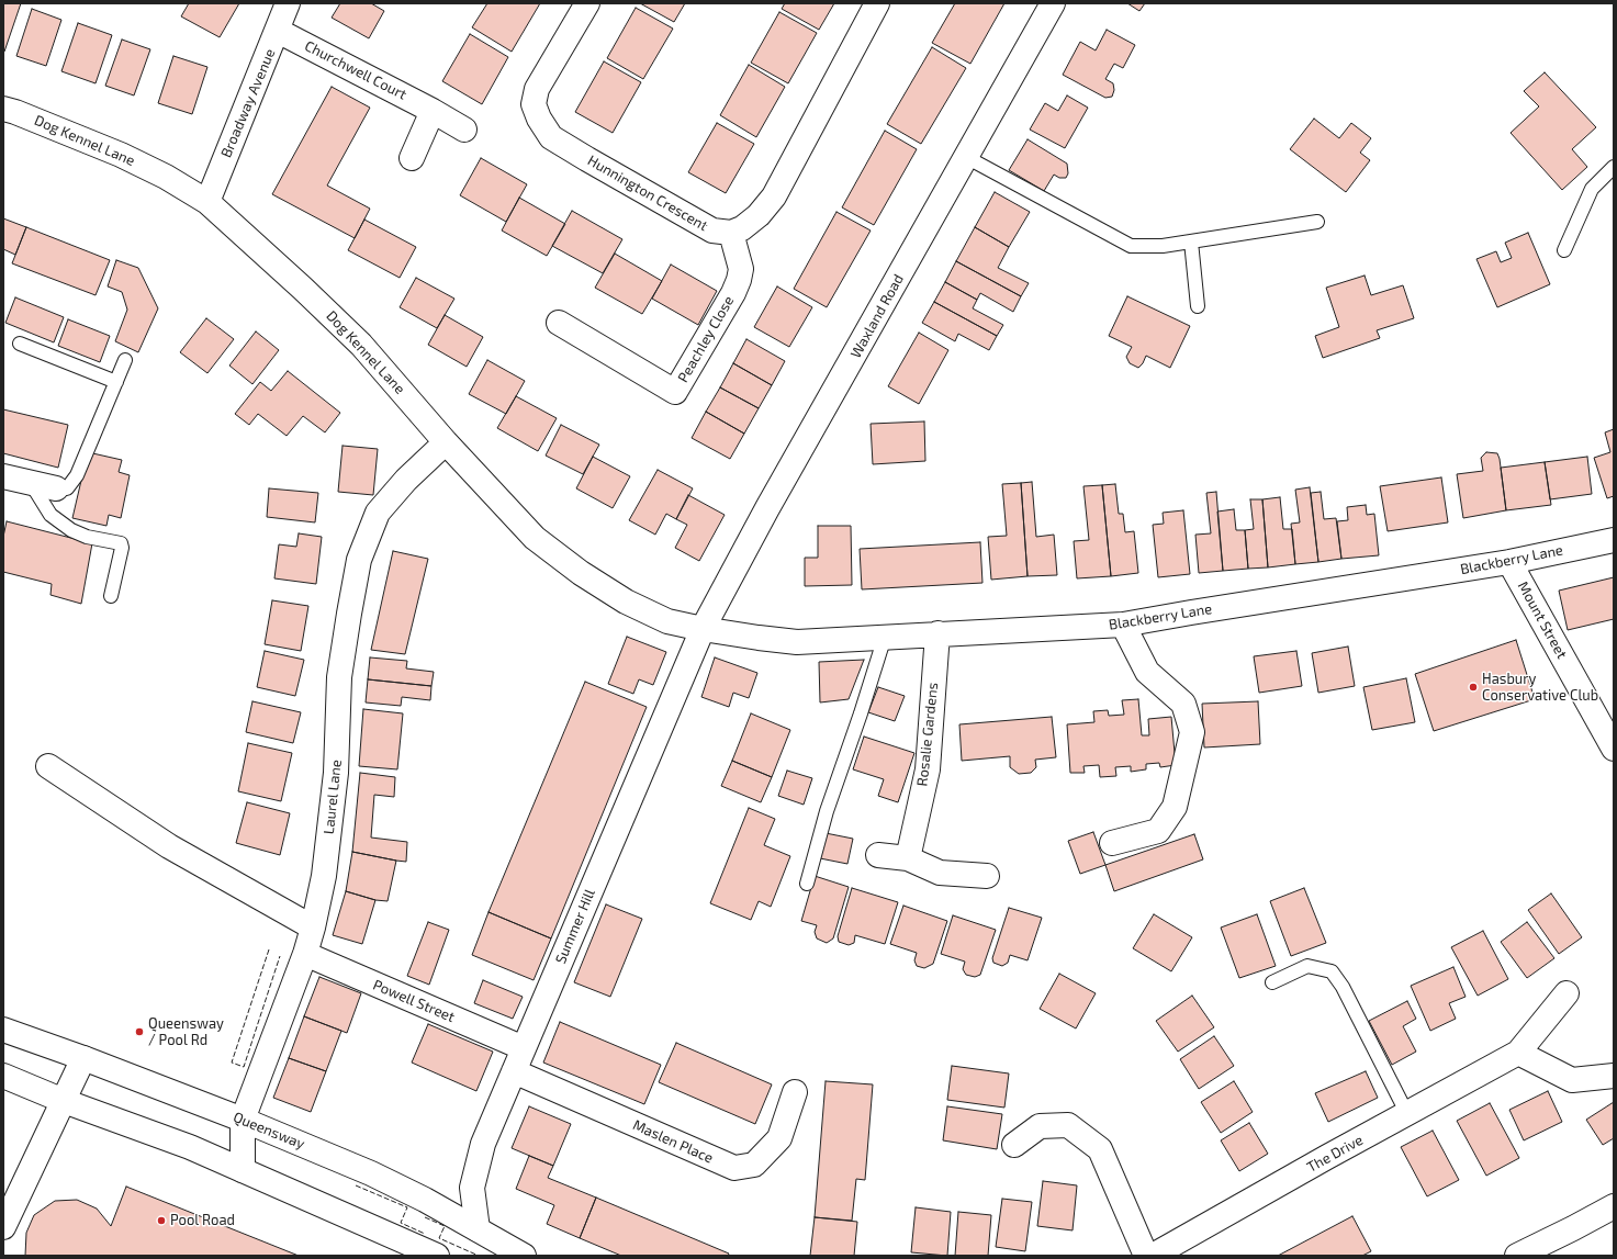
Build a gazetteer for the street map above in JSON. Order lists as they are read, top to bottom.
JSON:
{
  "streets": {
    "street": [
      "Churchwell Court",
      "Broadway Avenue",
      "Dog Kennel Lane",
      "Hunnington Crescent",
      "Waxland Road",
      "Peachley Close",
      "Blackberry Lane",
      "Mount Street",
      "Rosalie Gardens",
      "Laurel Lane",
      "Summer Hill",
      "Powell Street",
      "Queensway",
      "Maslen Place",
      "The Drive"
    ]
  },
  "crossings": [
    ["Churchwell Court", "Broadway Avenue"],
    ["Broadway Avenue", "Dog Kennel Lane"],
    ["Dog Kennel Lane", "Waxland Road"],
    ["Dog Kennel Lane", "Blackberry Lane"],
    ["Dog Kennel Lane", "Laurel Lane"],
    ["Dog Kennel Lane", "Summer Hill"],
    ["Hunnington Crescent", "Peachley Close"],
    ["Waxland Road", "Blackberry Lane"],
    ["Waxland Road", "Summer Hill"],
    ["Blackberry Lane", "Mount Street"],
    ["Blackberry Lane", "Rosalie Gardens"],
    ["Blackberry Lane", "Summer Hill"],
    ["Laurel Lane", "Powell Street"],
    ["Laurel Lane", "Queensway"],
    ["Summer Hill", "Powell Street"],
    ["Summer Hill", "Queensway"],
    ["Summer Hill", "Maslen Place"]
  ],
  "places": ["Hasbury Conservative Club", "Queensway / Pool Rd", "Pool Road"]
}
